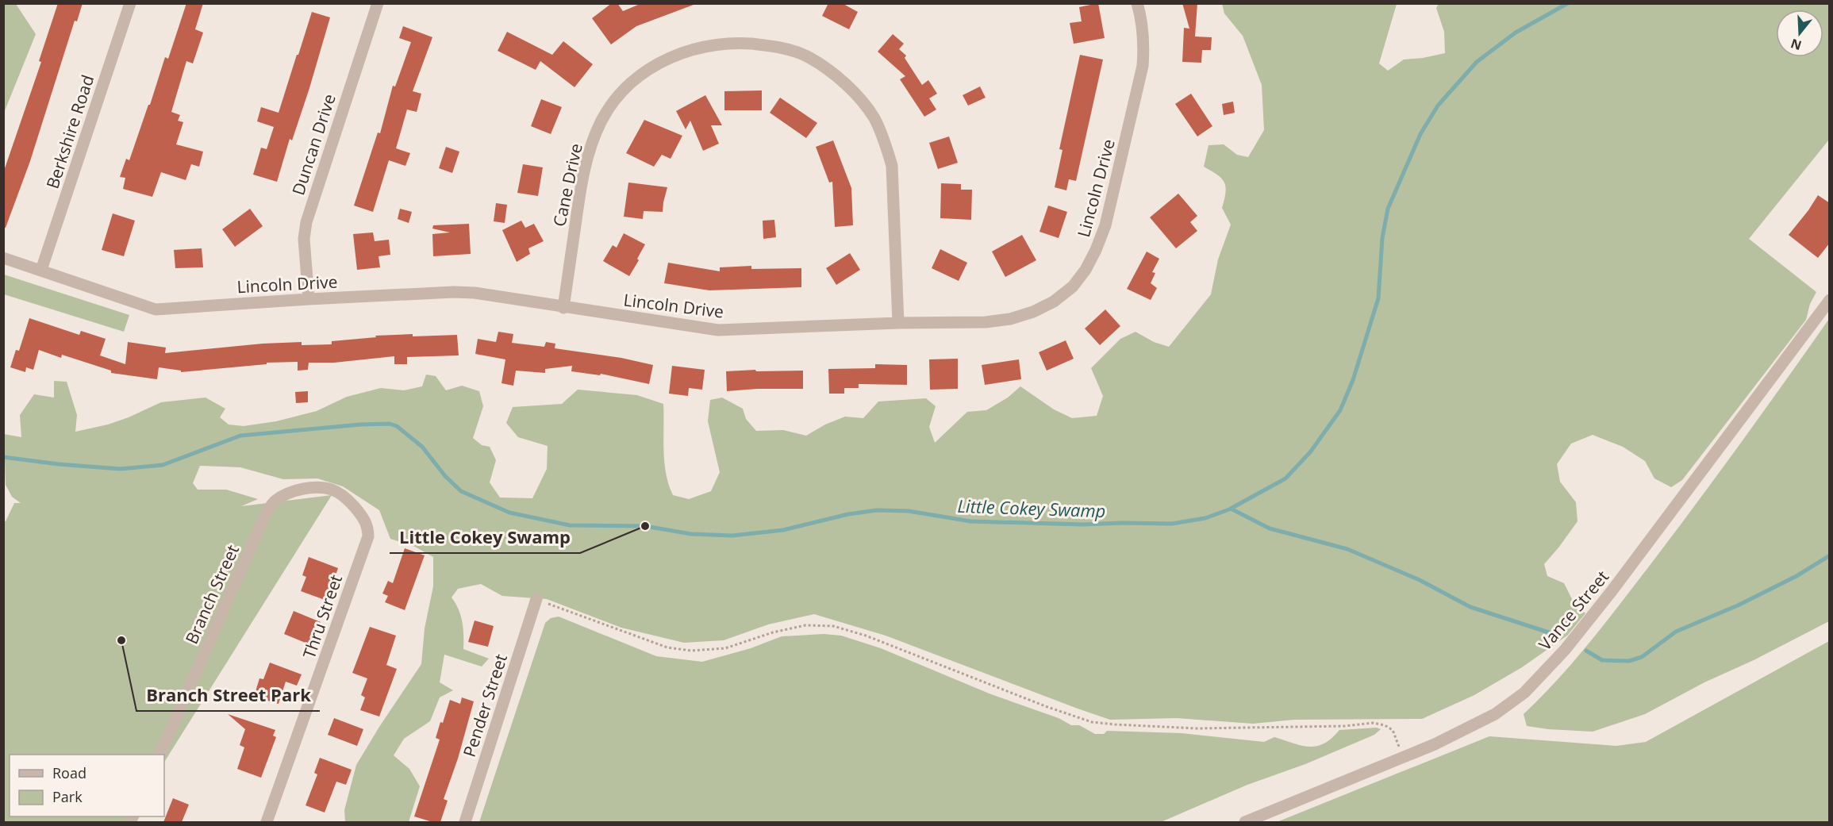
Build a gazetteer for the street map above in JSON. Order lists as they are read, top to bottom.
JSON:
{
  "streets": {
    "street": [
      "Berkshire Road",
      "Duncan Drive",
      "Cane Drive",
      "Lincoln Drive",
      "Branch Street",
      "Vance Street",
      "Thru Street",
      "Pender Street"
    ]
  },
  "crossings": [
    ["Berkshire Road", "Lincoln Drive"],
    ["Duncan Drive", "Lincoln Drive"],
    ["Cane Drive", "Lincoln Drive"],
    ["Branch Street", "Thru Street"]
  ],
  "water": ["Little Cokey Swamp"],
  "places": ["Little Cokey Swamp", "Branch Street Park"],
  "legend": ["Road", "Park"],
  "north": "bottom"
}
